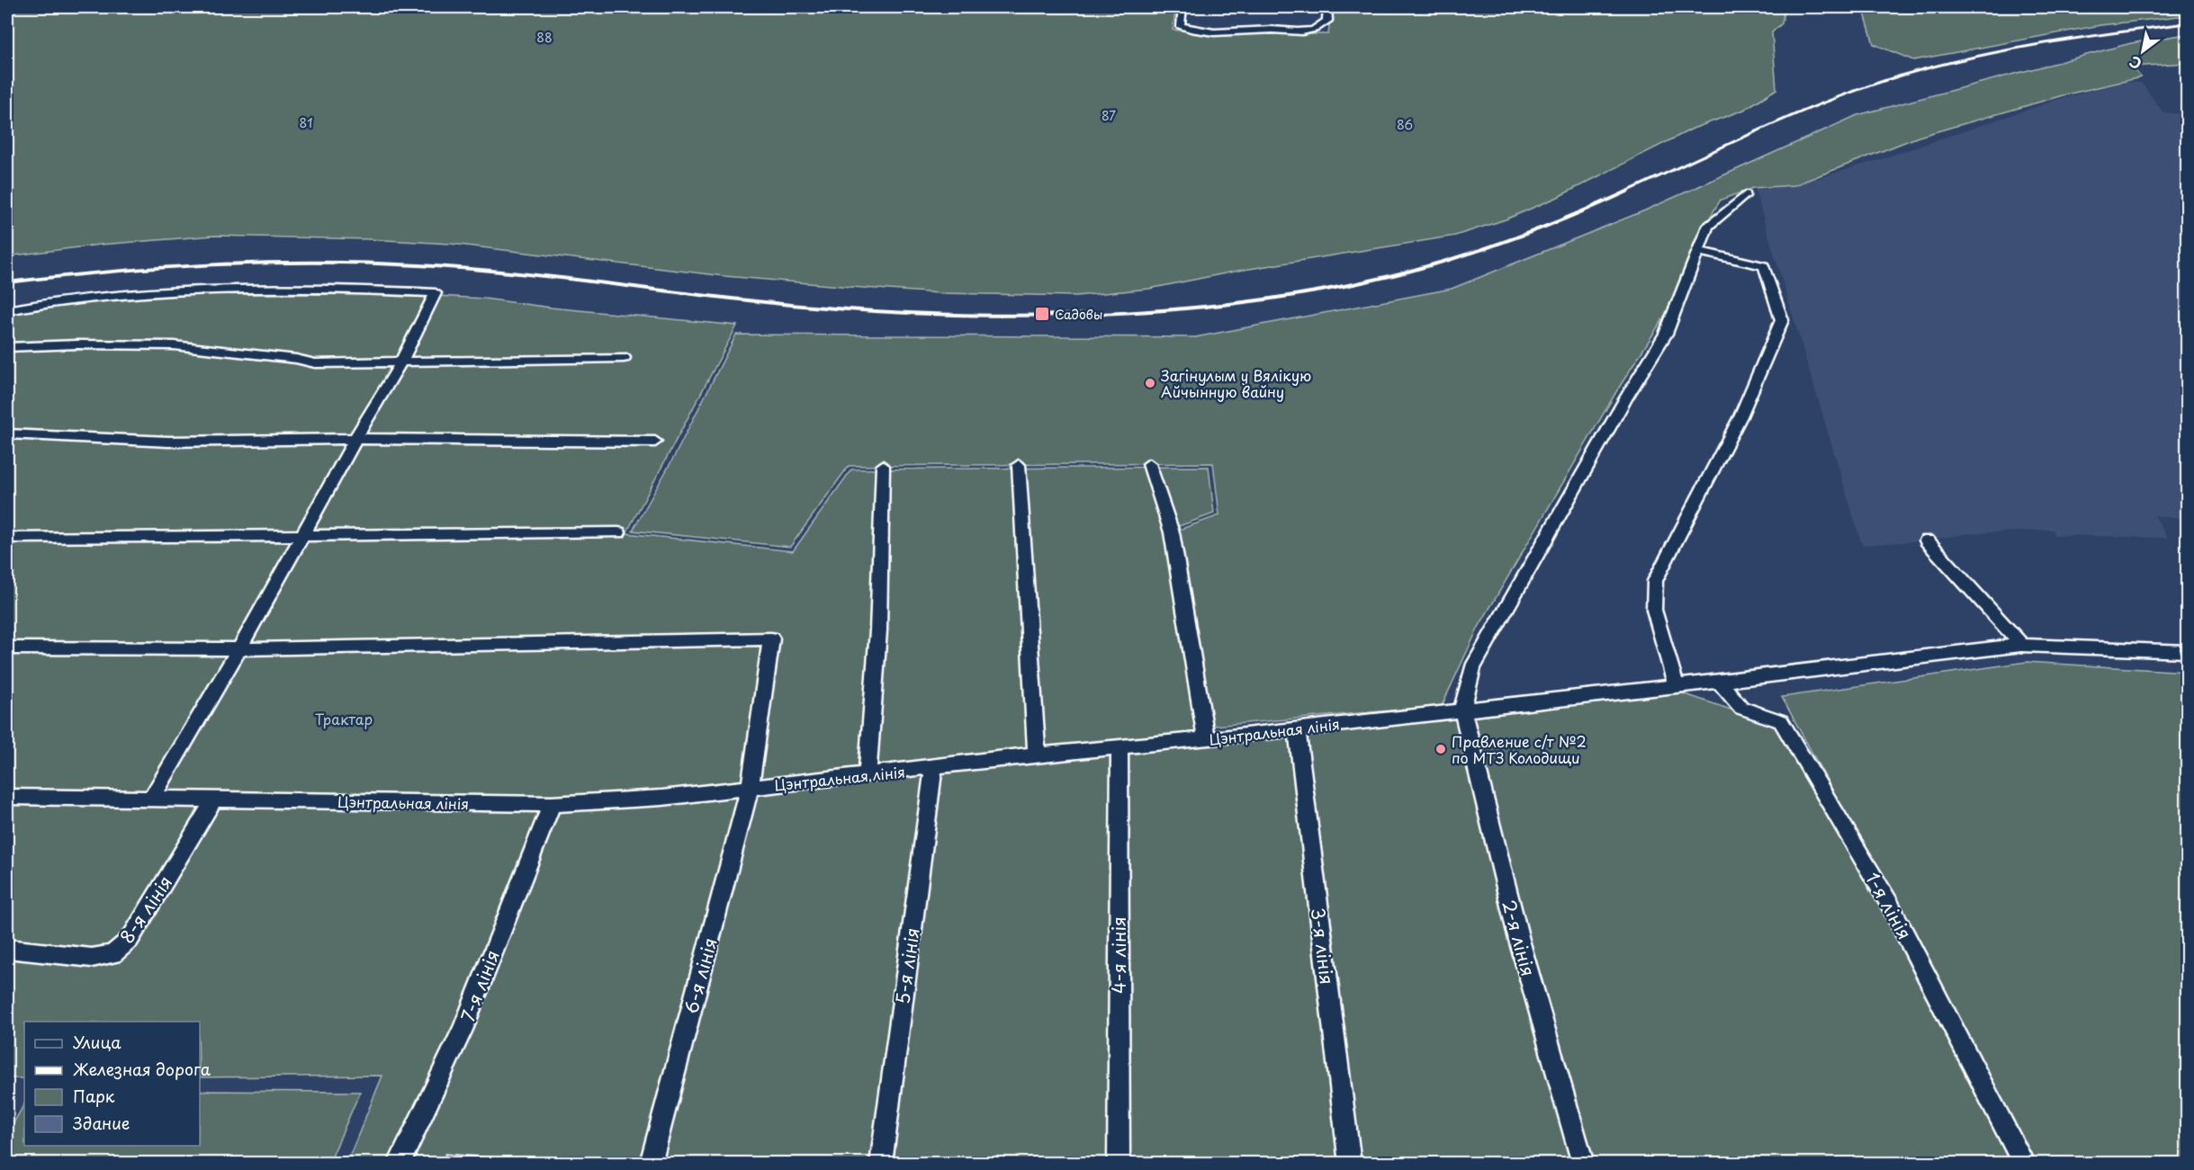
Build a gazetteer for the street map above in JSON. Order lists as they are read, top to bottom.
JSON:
{
  "streets": {
    "street": [
      "Цэнтральная лінія",
      "1-я лінія",
      "8-я лінія",
      "2-я лінія",
      "3-я лінія",
      "4-я лінія",
      "5-я лінія",
      "6-я лінія",
      "7-я лінія"
    ]
  },
  "crossings": [
    ["Цэнтральная лінія", "1-я лінія"],
    ["Цэнтральная лінія", "8-я лінія"],
    ["Цэнтральная лінія", "2-я лінія"],
    ["Цэнтральная лінія", "3-я лінія"],
    ["Цэнтральная лінія", "4-я лінія"],
    ["Цэнтральная лінія", "5-я лінія"],
    ["Цэнтральная лінія", "6-я лінія"],
    ["Цэнтральная лінія", "7-я лінія"]
  ],
  "parks": [
    "88",
    "87",
    "81",
    "86",
    "Трактар"
  ],
  "places": {
    "transit": ["Садовы"],
    "other": ["Загінулым у Вялікую Айчынную вайну", "Правление с/т №2 по МТЗ Колодищи"]
  },
  "legend": [
    "Улица",
    "Железная дорога",
    "Парк",
    "Здание"
  ],
  "north": "bottom left"
}
